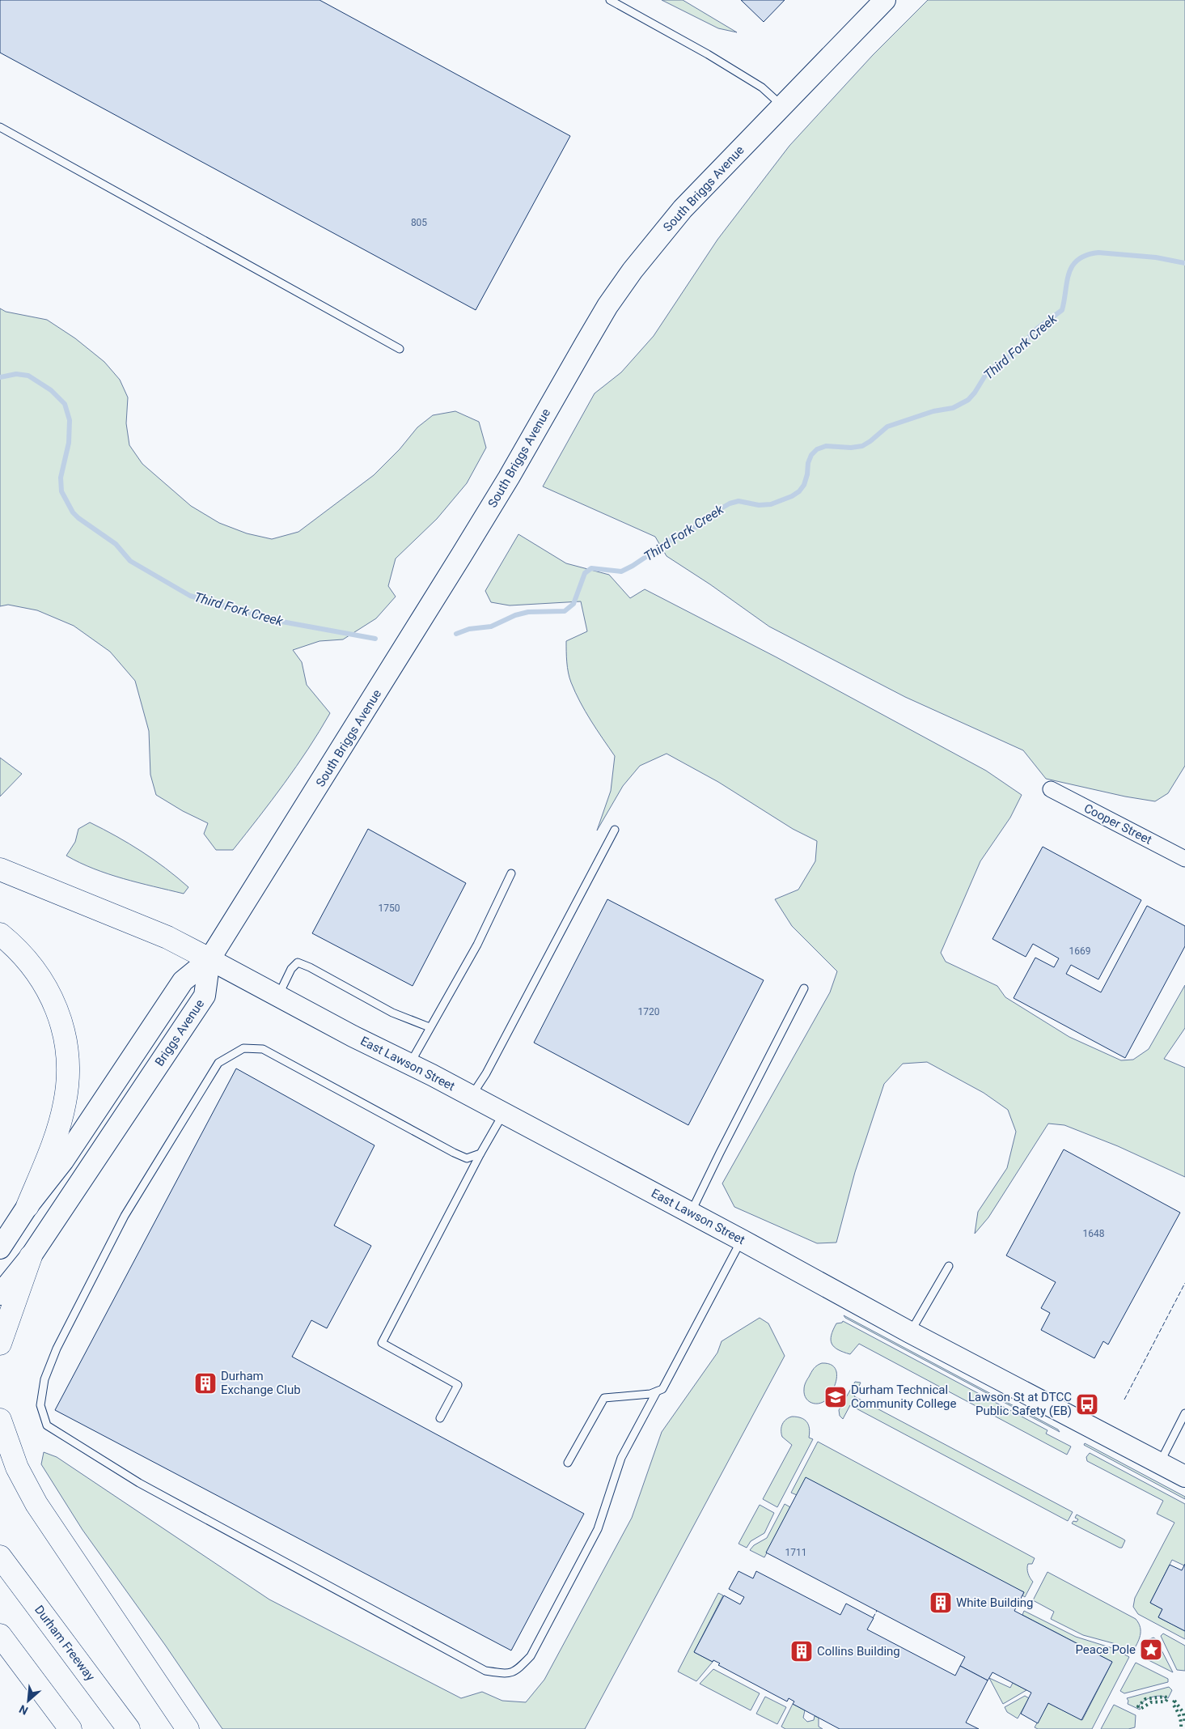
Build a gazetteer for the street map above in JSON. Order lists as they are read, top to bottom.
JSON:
{
  "streets": {
    "highway": ["Durham Freeway"],
    "street": [
      "South Briggs Avenue",
      "Cooper Street",
      "Briggs Avenue",
      "East Lawson Street"
    ]
  },
  "crossings": [
    ["South Briggs Avenue", "Briggs Avenue"],
    ["South Briggs Avenue", "East Lawson Street"],
    ["Briggs Avenue", "East Lawson Street"]
  ],
  "water": ["Third Fork Creek"],
  "places": {
    "building": ["Durham Exchange Club", "White Building", "Collins Building"],
    "school or university": ["Durham Technical Community College"],
    "bus stop": ["Lawson St at DTCC Public Safety (EB)"],
    "place": ["Peace Pole"]
  },
  "house_numbers": [
    "805",
    "1750",
    "1669",
    "1720",
    "1648",
    "1711"
  ],
  "north": "bottom left"
}
